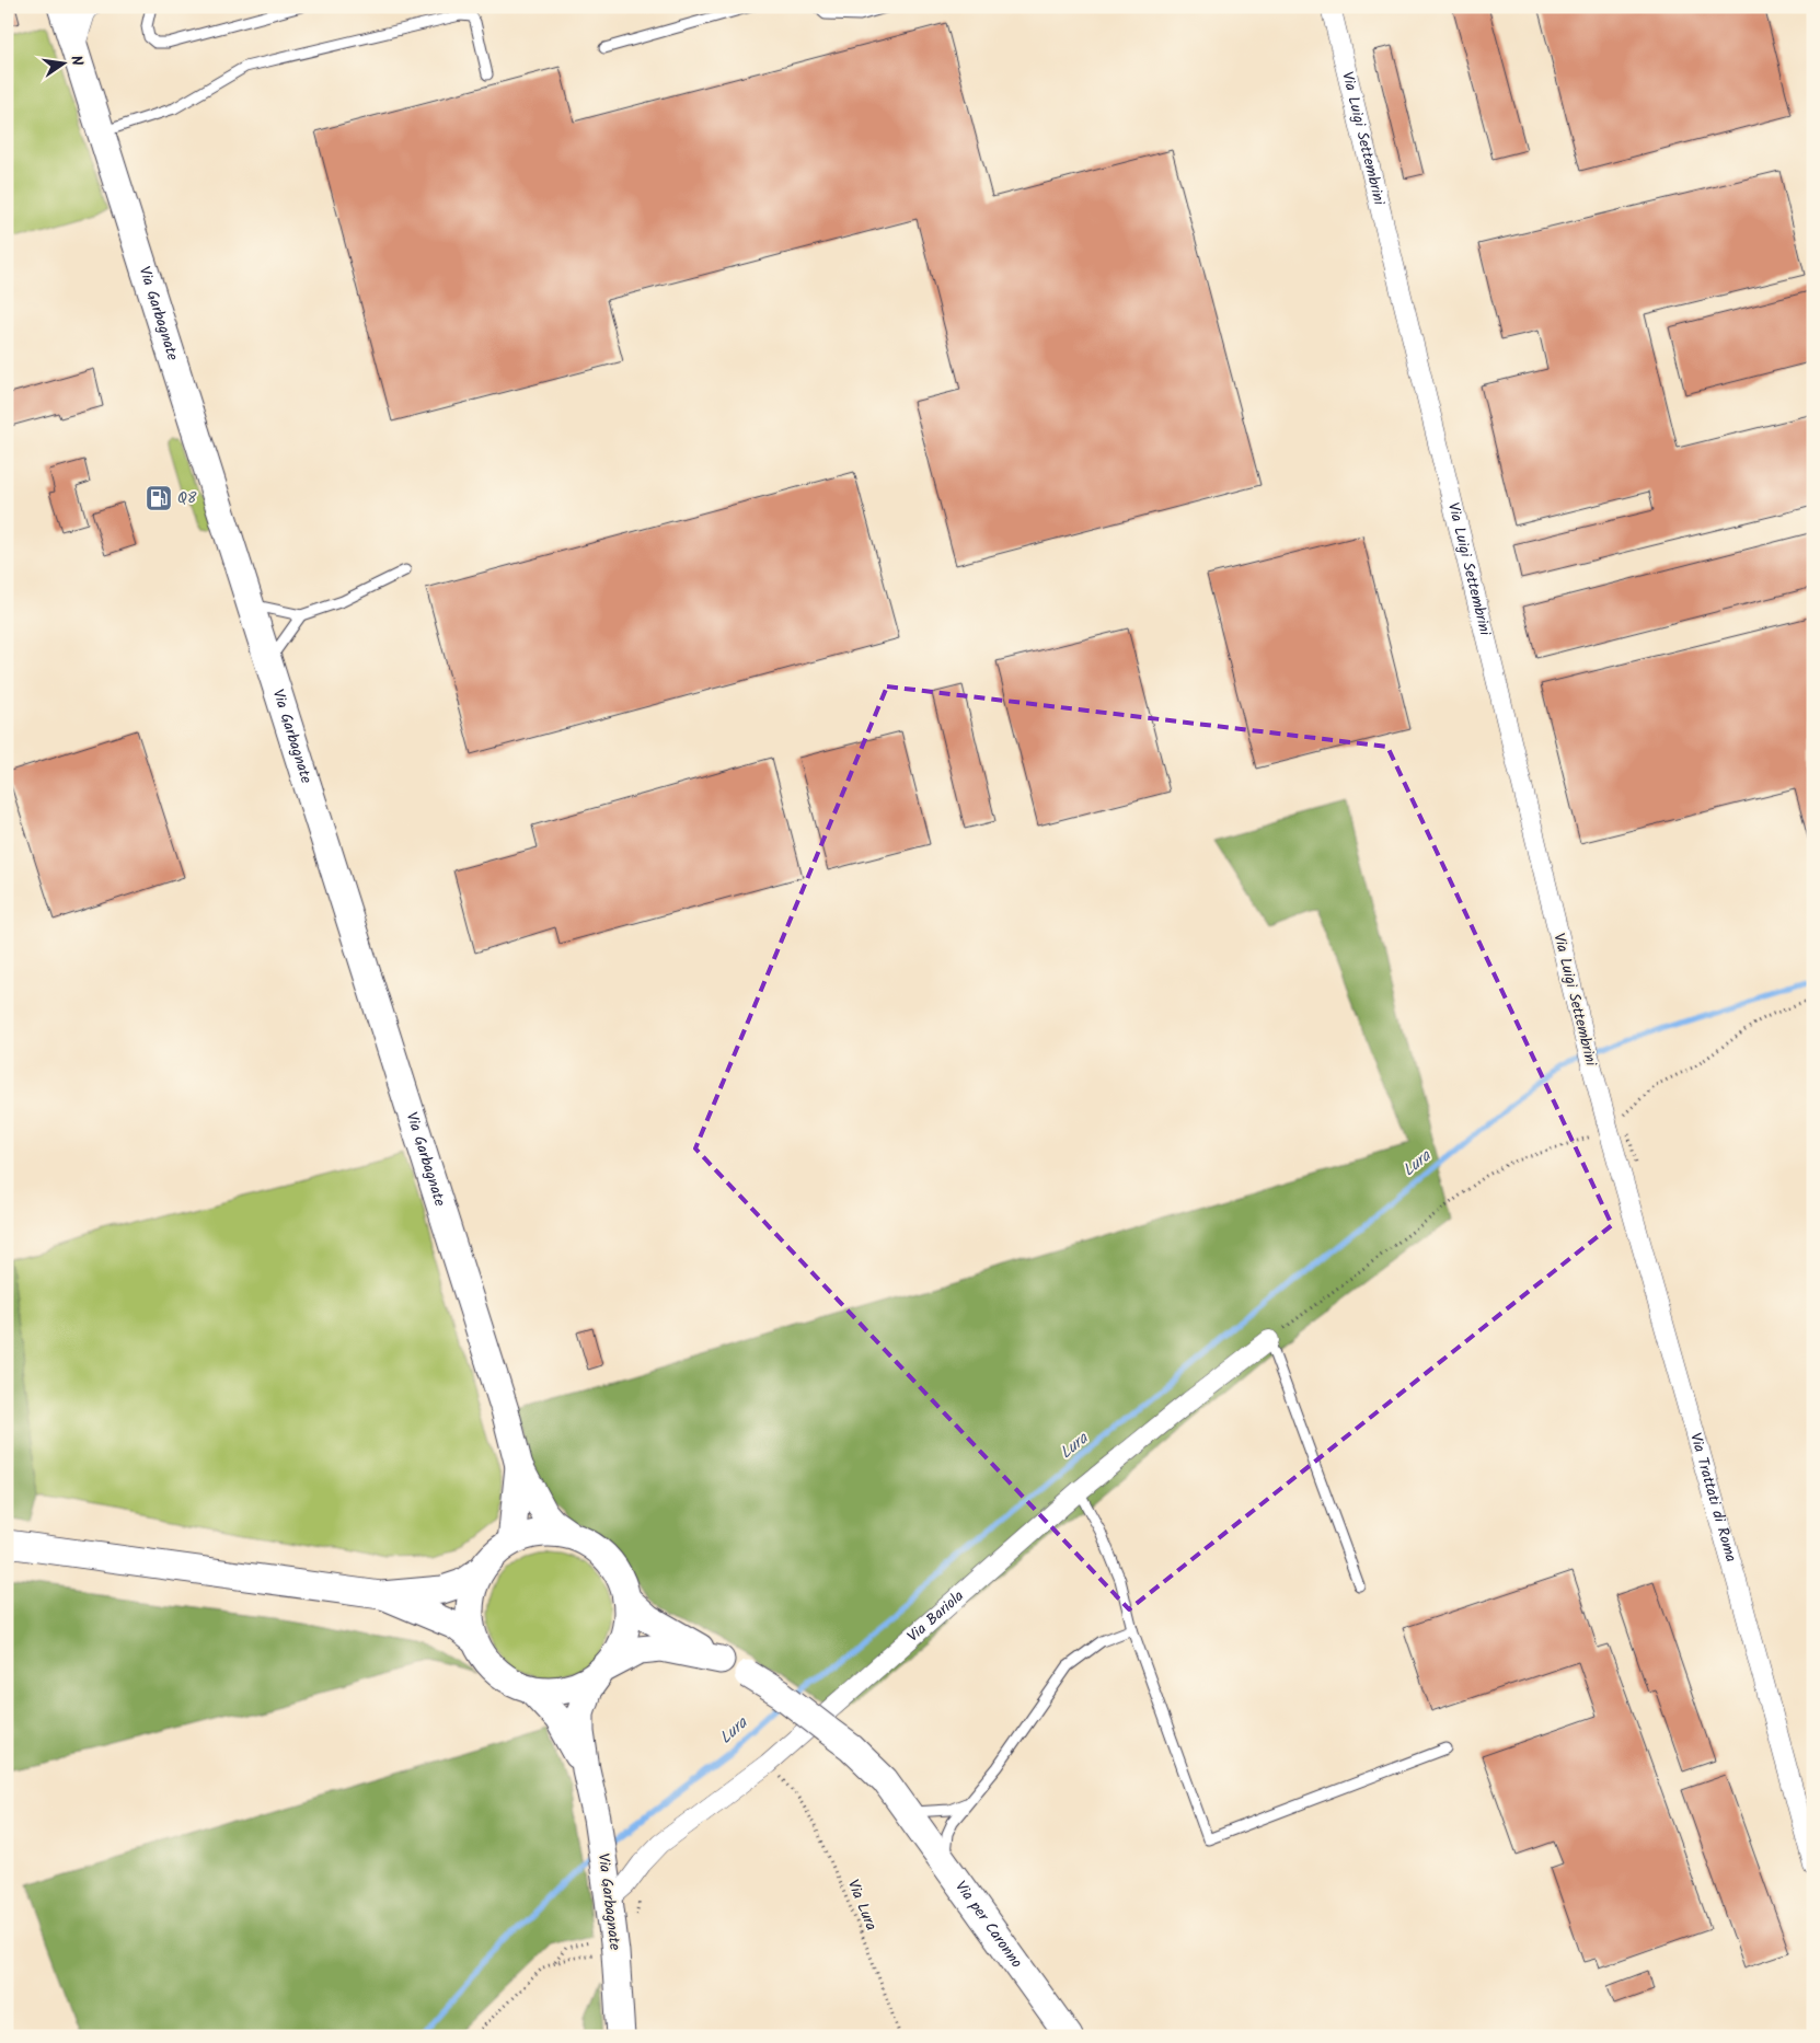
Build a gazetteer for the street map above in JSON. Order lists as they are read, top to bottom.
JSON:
{
  "streets": {
    "street": [
      "Via Luigi Settembrini",
      "Via Garbagnate",
      "Via Trattati di Roma",
      "Via Bariola",
      "Via per Caronno"
    ],
    "path": ["Via Lura"]
  },
  "crossings": [
    ["Via Luigi Settembrini", "Via Trattati di Roma"],
    ["Via Garbagnate", "Via Bariola"]
  ],
  "water": ["Lura"],
  "places": {
    "fuel station": ["Q8"]
  },
  "north": "right"
}
